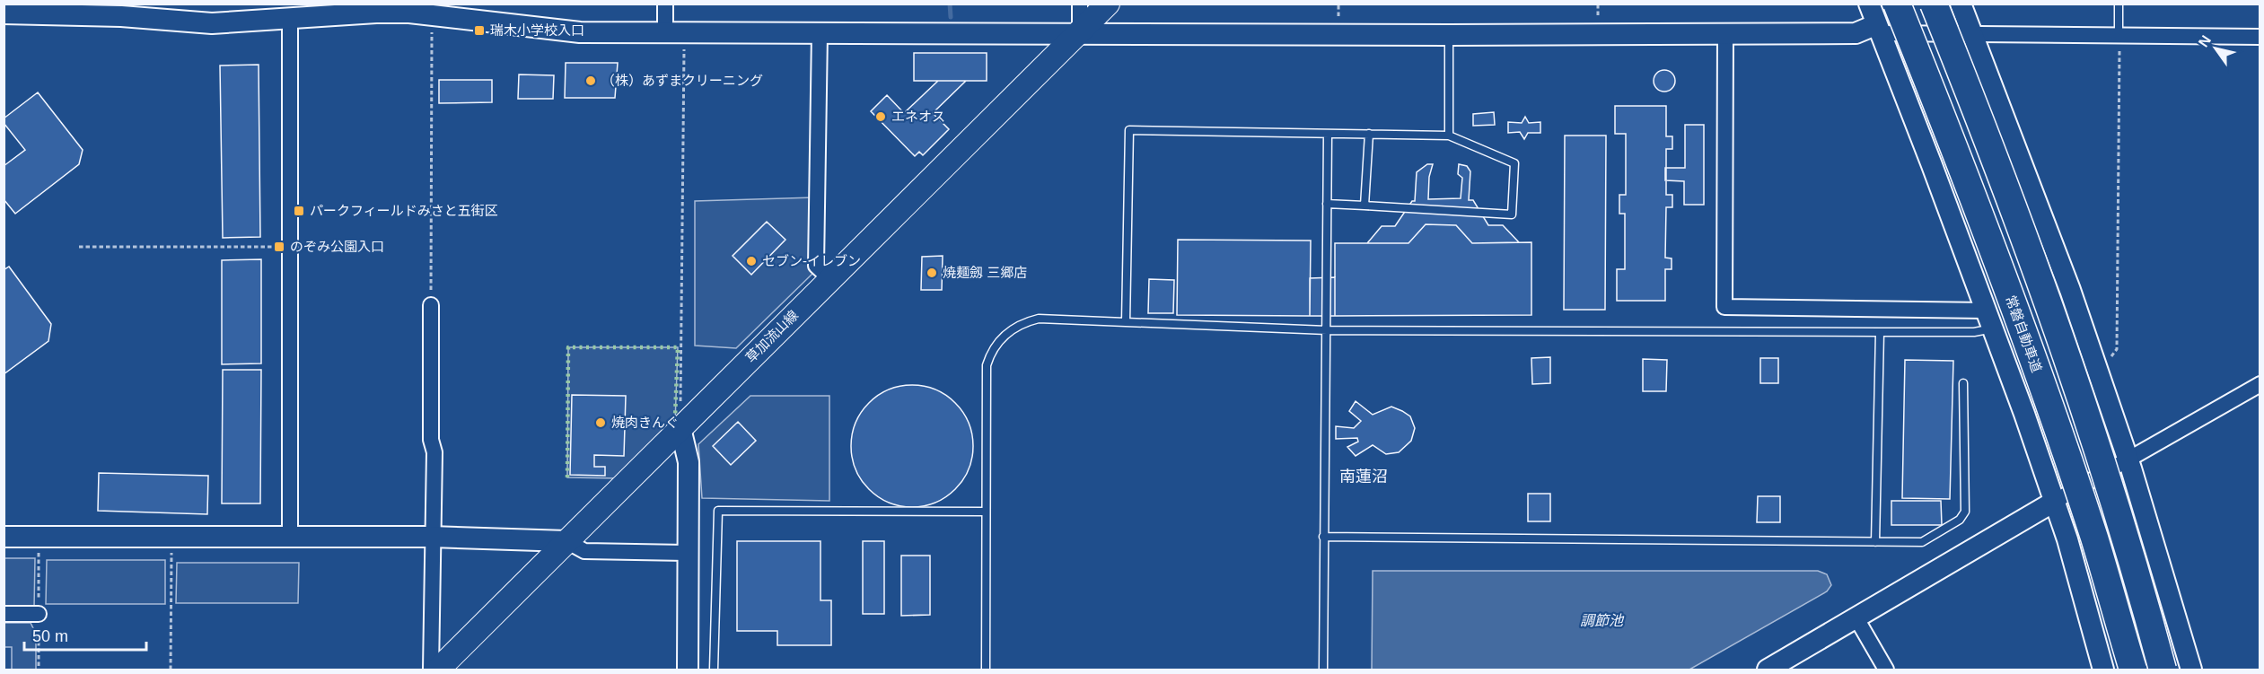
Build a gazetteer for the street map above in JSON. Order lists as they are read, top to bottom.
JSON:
{
  "streets": {
    "highway": ["常磐自動車道"],
    "main road": ["草加流山線"]
  },
  "districts": ["南蓮沼"],
  "water": ["調節池"],
  "places": {
    "transit": ["瑞木小学校入口", "パークフィールドみさと五街区", "のぞみ公園入口"],
    "other": [
      "（株）あずまクリーニング",
      "エネオス",
      "セブン-イレブン",
      "焼麺劔 三郷店",
      "焼肉きんぐ"
    ]
  },
  "scale_bar": "50 m",
  "north": "top left"
}
